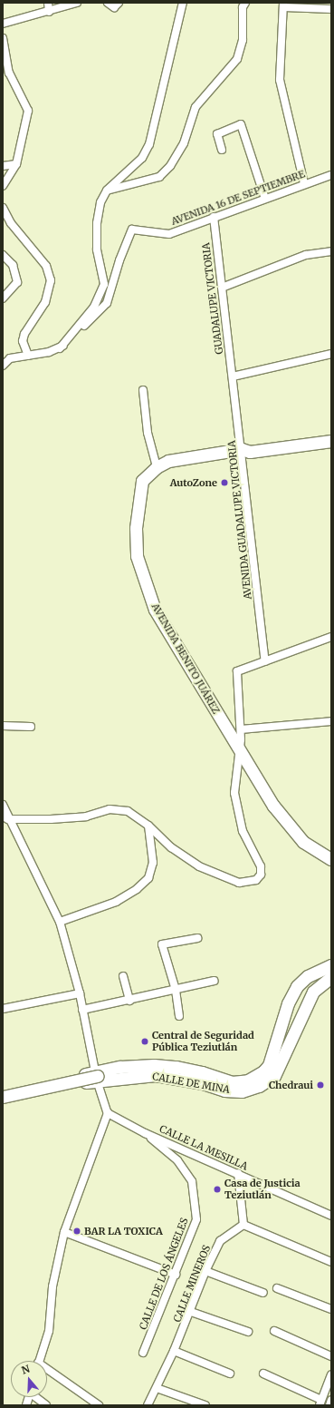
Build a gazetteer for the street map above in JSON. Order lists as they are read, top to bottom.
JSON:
{
  "streets": {
    "main road": ["AVENIDA BENITO JUÁREZ", "CALLE DE MINA"],
    "street": [
      "AVENIDA 16 DE SEPTIEMBRE",
      "GUADALUPE VICTORIA",
      "AVENIDA GUADALUPE VICTORIA",
      "CALLE LA MESILLA",
      "CALLE DE LOS ÁNGELES",
      "CALLE MINEROS"
    ]
  },
  "crossings": [
    ["AVENIDA 16 DE SEPTIEMBRE", "GUADALUPE VICTORIA"],
    ["GUADALUPE VICTORIA", "AVENIDA GUADALUPE VICTORIA"],
    ["AVENIDA GUADALUPE VICTORIA", "AVENIDA BENITO JUÁREZ"],
    ["CALLE LA MESILLA", "CALLE DE LOS ÁNGELES"]
  ],
  "places": [
    "AutoZone",
    "Central de Seguridad Pública Teziutlán",
    "Chedraui",
    "Casa de Justicia Teziutlán",
    "BAR LA TOXICA"
  ],
  "north": "top"
}
